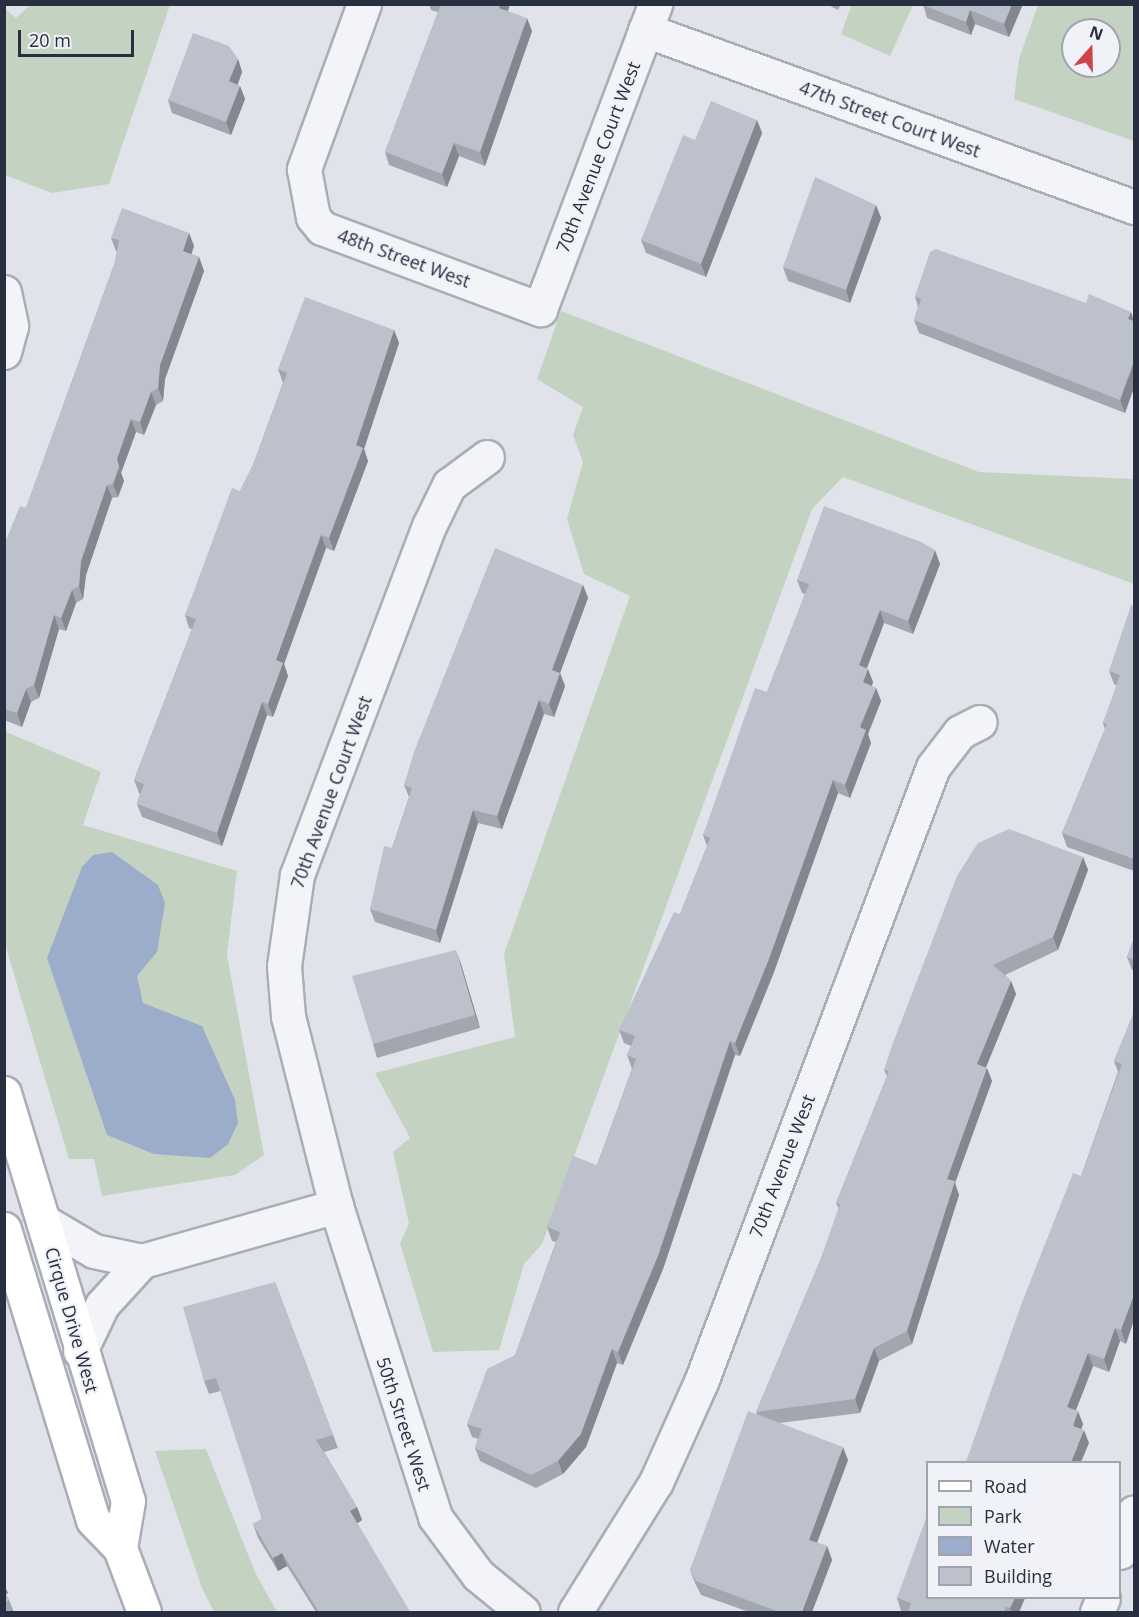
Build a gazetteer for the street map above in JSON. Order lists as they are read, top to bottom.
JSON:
{
  "streets": {
    "main road": ["Cirque Drive West"],
    "street": [
      "47th Street Court West",
      "70th Avenue Court West",
      "48th Street West",
      "70th Avenue West",
      "50th Street West"
    ]
  },
  "crossings": [
    ["47th Street Court West", "70th Avenue Court West"],
    ["70th Avenue Court West", "48th Street West"],
    ["70th Avenue Court West", "50th Street West"]
  ],
  "legend": [
    "Road",
    "Park",
    "Water",
    "Building"
  ],
  "scale_bar": "20 m",
  "north": "top"
}
